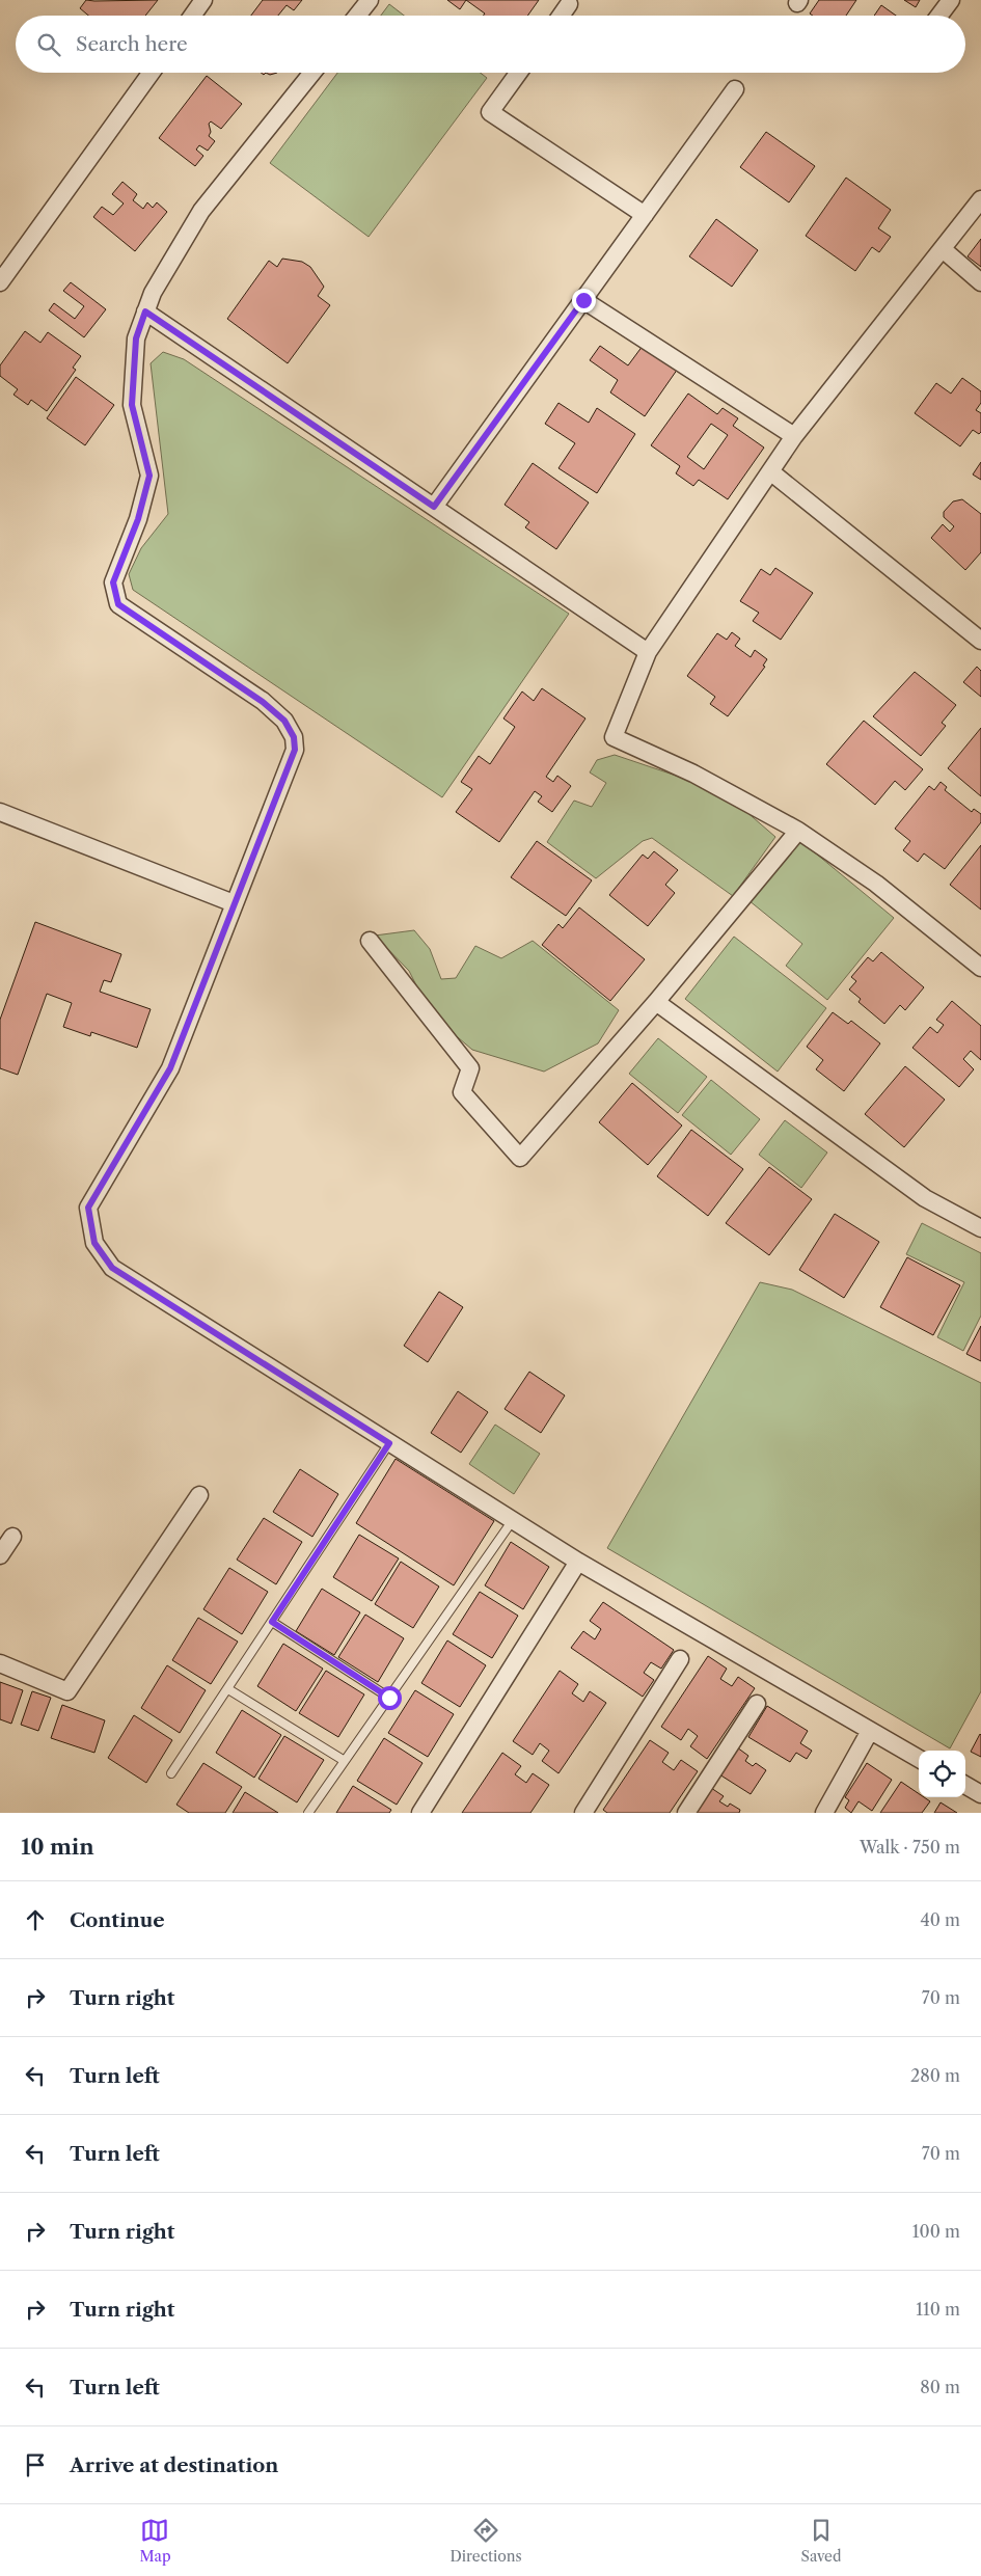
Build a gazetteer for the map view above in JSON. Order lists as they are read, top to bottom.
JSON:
{
  "page": {
    "search": "Search here",
    "heading": ["10 min", "Walk · 750 m"],
    "list": [
      ["Continue", "40 m"],
      ["Turn right", "70 m"],
      ["Turn left", "280 m"],
      ["Turn left", "70 m"],
      ["Turn right", "100 m"],
      ["Turn right", "110 m"],
      ["Turn left", "80 m"],
      "Arrive at destination"
    ],
    "nav": ["Map", "Directions", "Saved"]
  }
}
